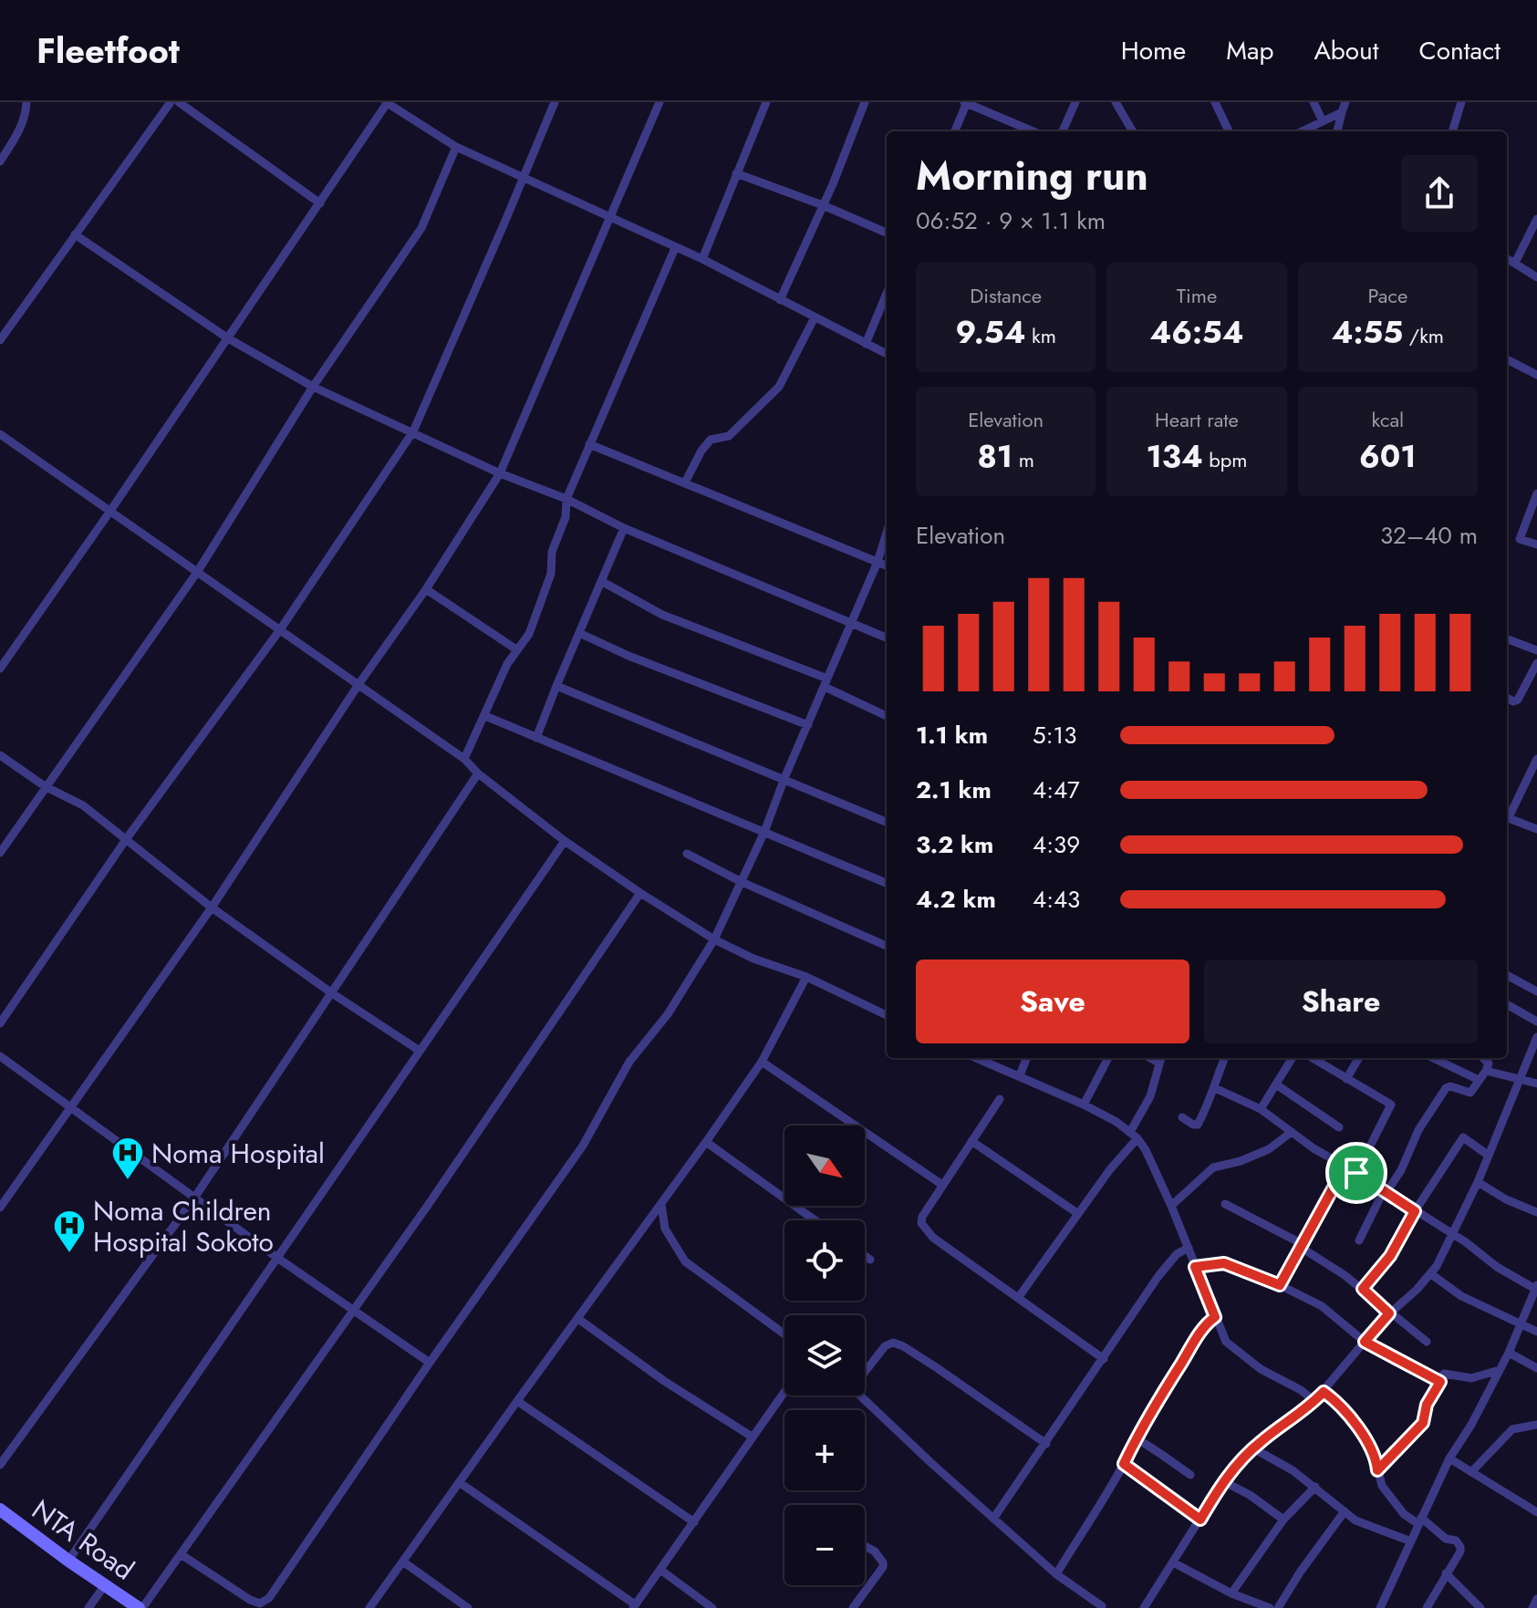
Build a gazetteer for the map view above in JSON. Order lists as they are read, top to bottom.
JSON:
{
  "streets": {
    "main road": ["NTA Road"]
  },
  "places": {
    "hospital": ["Noma Hospital", "Noma Children Hospital Sokoto"]
  },
  "north": "bottom right",
  "page": {
    "header": "Fleetfoot",
    "nav": [
      "Home",
      "Map",
      "About",
      "Contact"
    ],
    "heading": ["Morning run", "06:52 · 9 × 1.1 km"],
    "stats": [
      ["Distance", "9.54 km"],
      ["Time", "46:54"],
      ["Pace", "4:55 /km"],
      ["Elevation", "81 m"],
      ["Heart rate", "134 bpm"],
      ["kcal", "601"]
    ],
    "chart": ["Elevation", "32–40 m"],
    "list": [
      {
        "name": "1.1 km",
        "note": "5:13"
      },
      {
        "name": "2.1 km",
        "note": "4:47"
      },
      {
        "name": "3.2 km",
        "note": "4:39"
      },
      {
        "name": "4.2 km",
        "note": "4:43"
      }
    ],
    "buttons": ["Save", "Share"],
    "map_buttons": ["+", "−"]
  }
}
